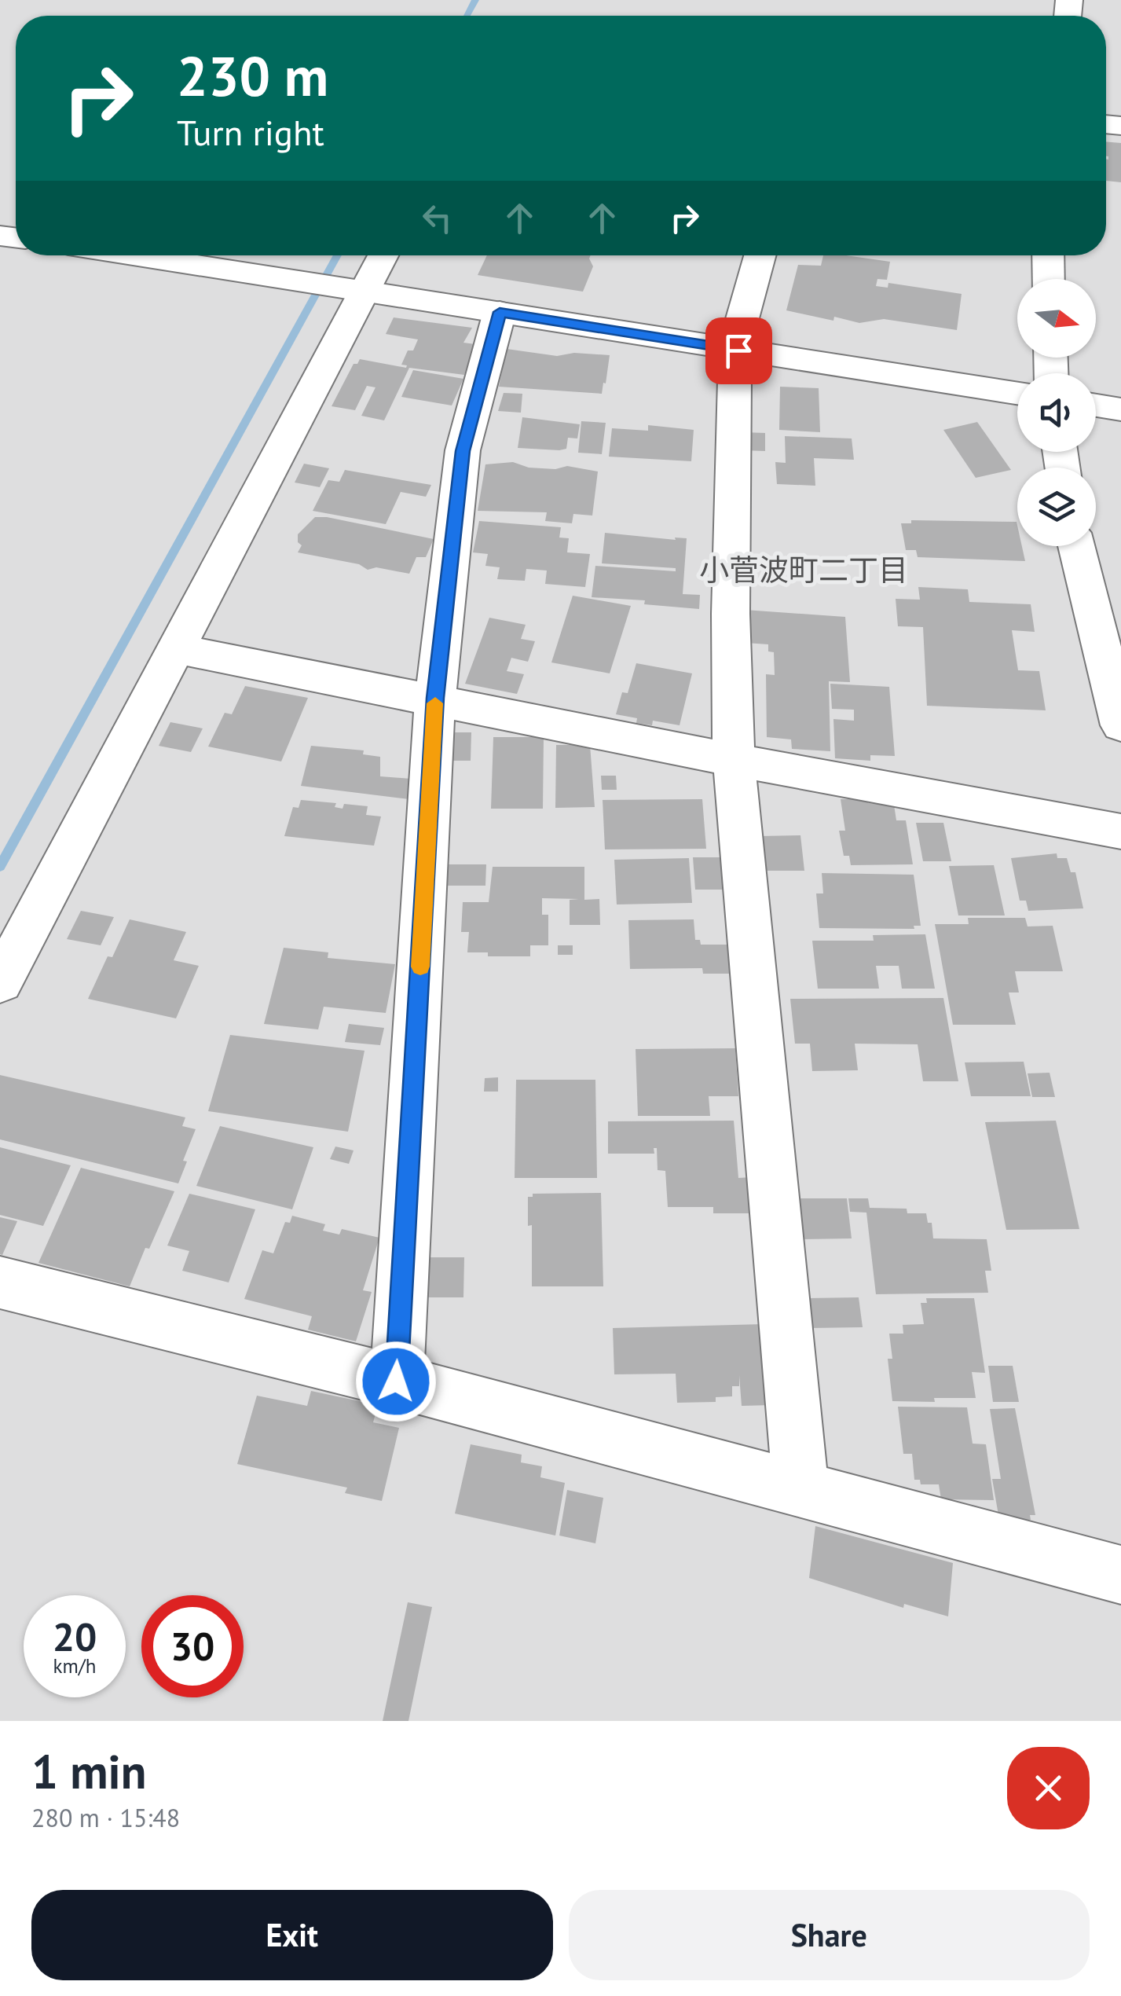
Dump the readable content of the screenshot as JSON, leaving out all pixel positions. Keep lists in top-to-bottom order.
{
  "districts": ["小菅波町二丁目"],
  "north": "right",
  "page": {
    "turn": ["230 m", "Turn right"],
    "speed": "20 km/h",
    "limit": "30",
    "heading": ["1 min", "280 m · 15:48"],
    "buttons": ["Exit", "Share"]
  }
}
